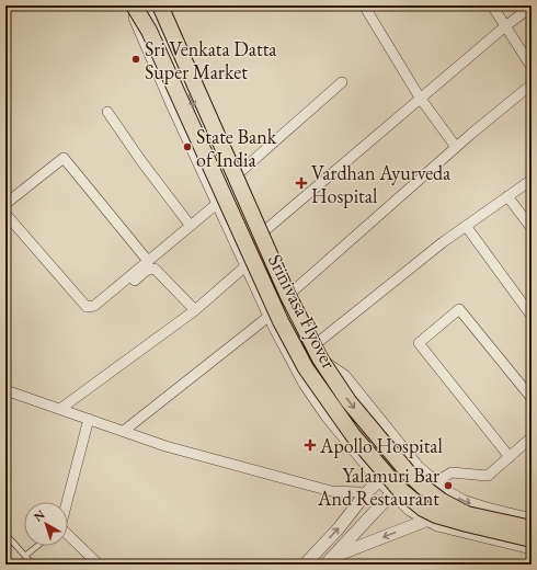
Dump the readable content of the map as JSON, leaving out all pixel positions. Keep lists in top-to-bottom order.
{
  "streets": {
    "main road": ["Srinivasa Flyover"]
  },
  "places": {
    "other": ["Sri Venkata Datta Super Market", "State Bank of India", "Yalamuri Bar And Restaurant"],
    "health": ["Vardhan Ayurveda Hospital", "Apollo Hospital"]
  },
  "north": "top left"
}
